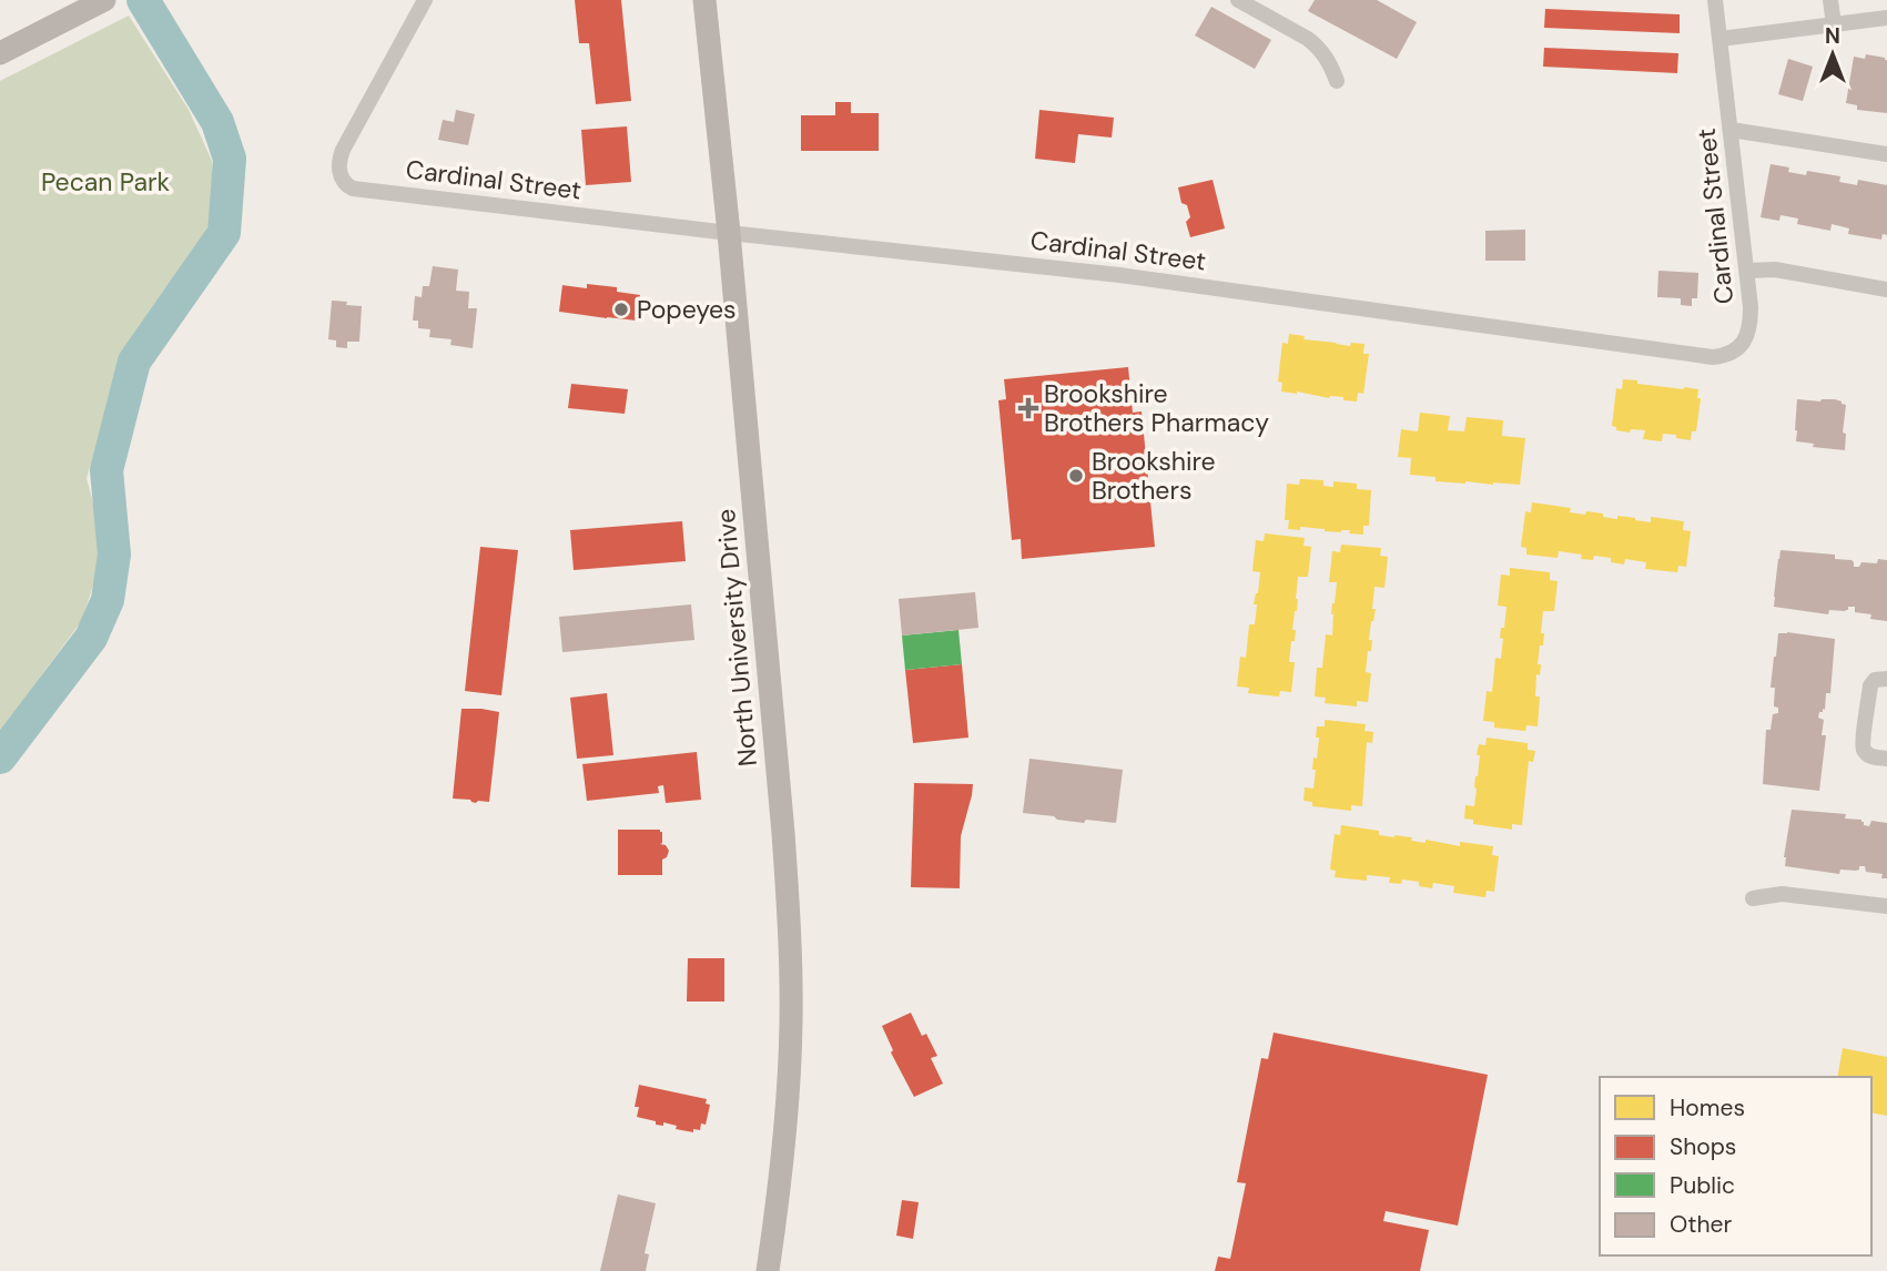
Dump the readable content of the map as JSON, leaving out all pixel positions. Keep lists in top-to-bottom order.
{
  "streets": {
    "main road": ["North University Drive"],
    "street": ["Cardinal Street"]
  },
  "crossings": [
    ["Cardinal Street", "North University Drive"]
  ],
  "parks": ["Pecan Park"],
  "places": {
    "other": ["Popeyes", "Brookshire Brothers"],
    "health": ["Brookshire Brothers Pharmacy"]
  },
  "legend": [
    "Homes",
    "Shops",
    "Public",
    "Other"
  ],
  "north": "top"
}
